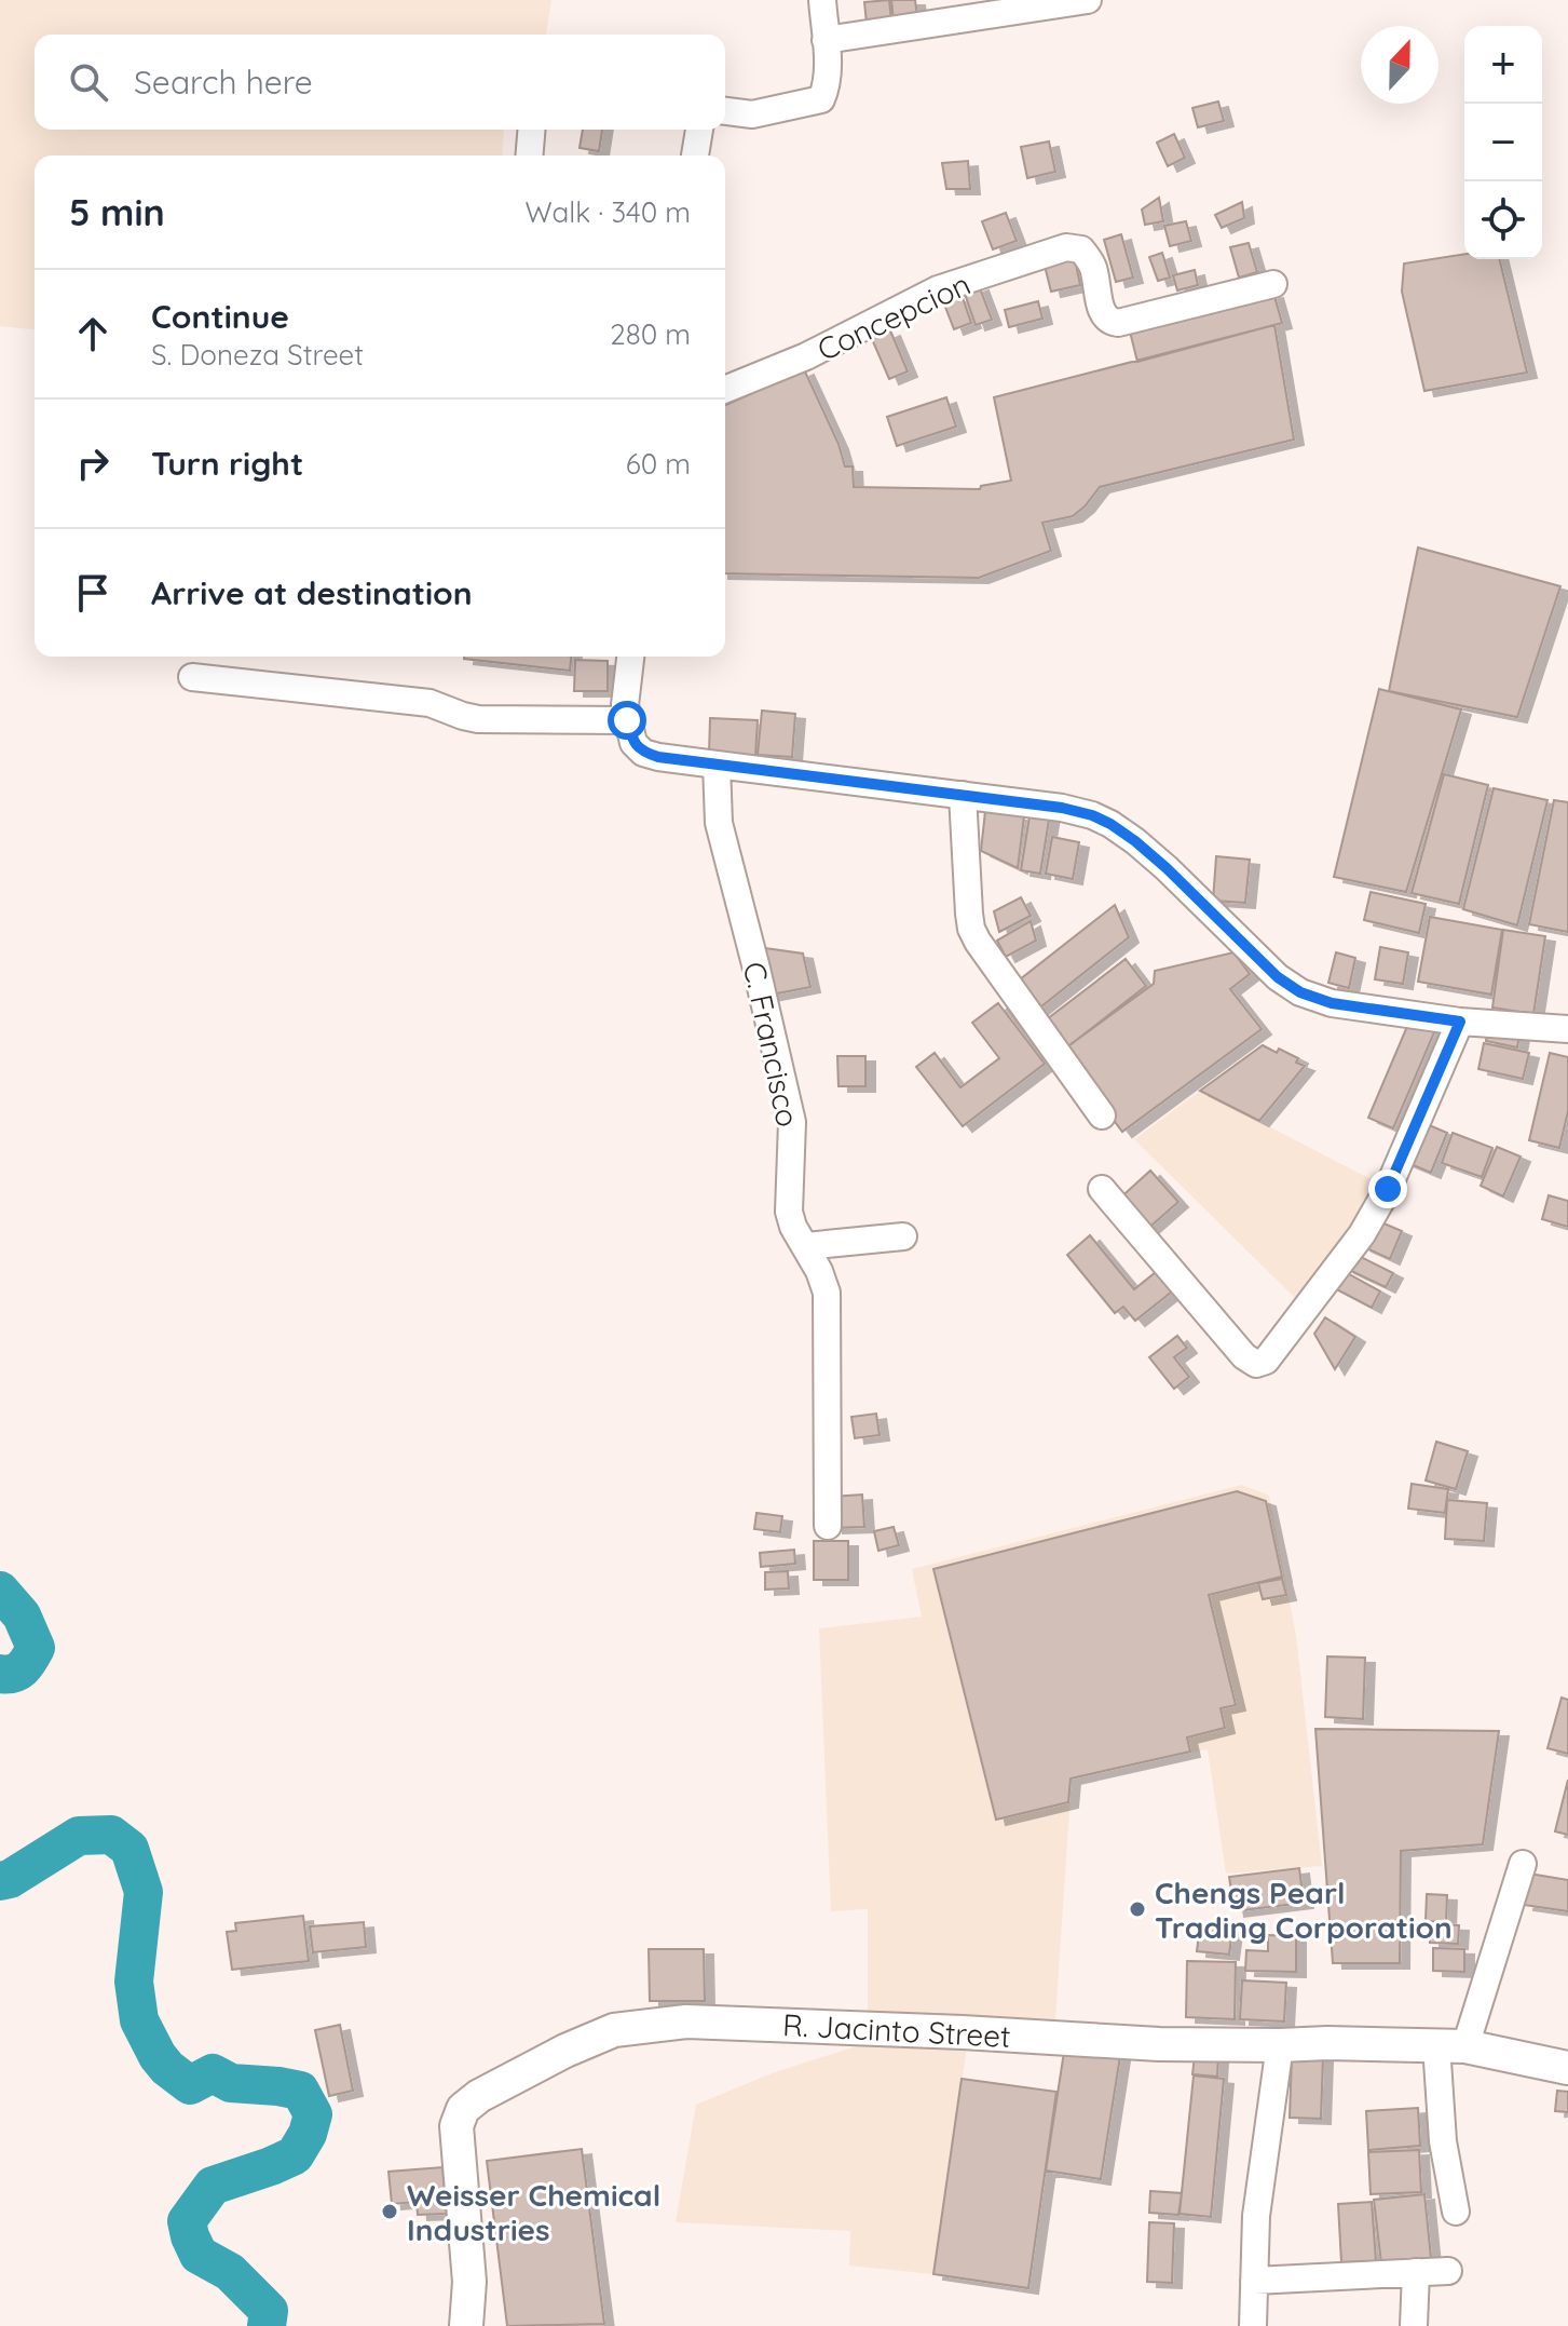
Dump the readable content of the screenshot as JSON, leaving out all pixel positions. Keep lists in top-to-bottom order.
{
  "streets": {
    "street": ["Concepcion", "C. Francisco", "R. Jacinto Street"]
  },
  "places": ["Chengs Pearl Trading Corporation", "Weisser Chemical Industries"],
  "north": "top",
  "page": {
    "map_buttons": ["+", "−"],
    "search": "Search here",
    "heading": ["5 min", "Walk · 340 m"],
    "list": [
      ["Continue", "S. Doneza Street", "280 m"],
      ["Turn right", "60 m"],
      "Arrive at destination"
    ]
  }
}
